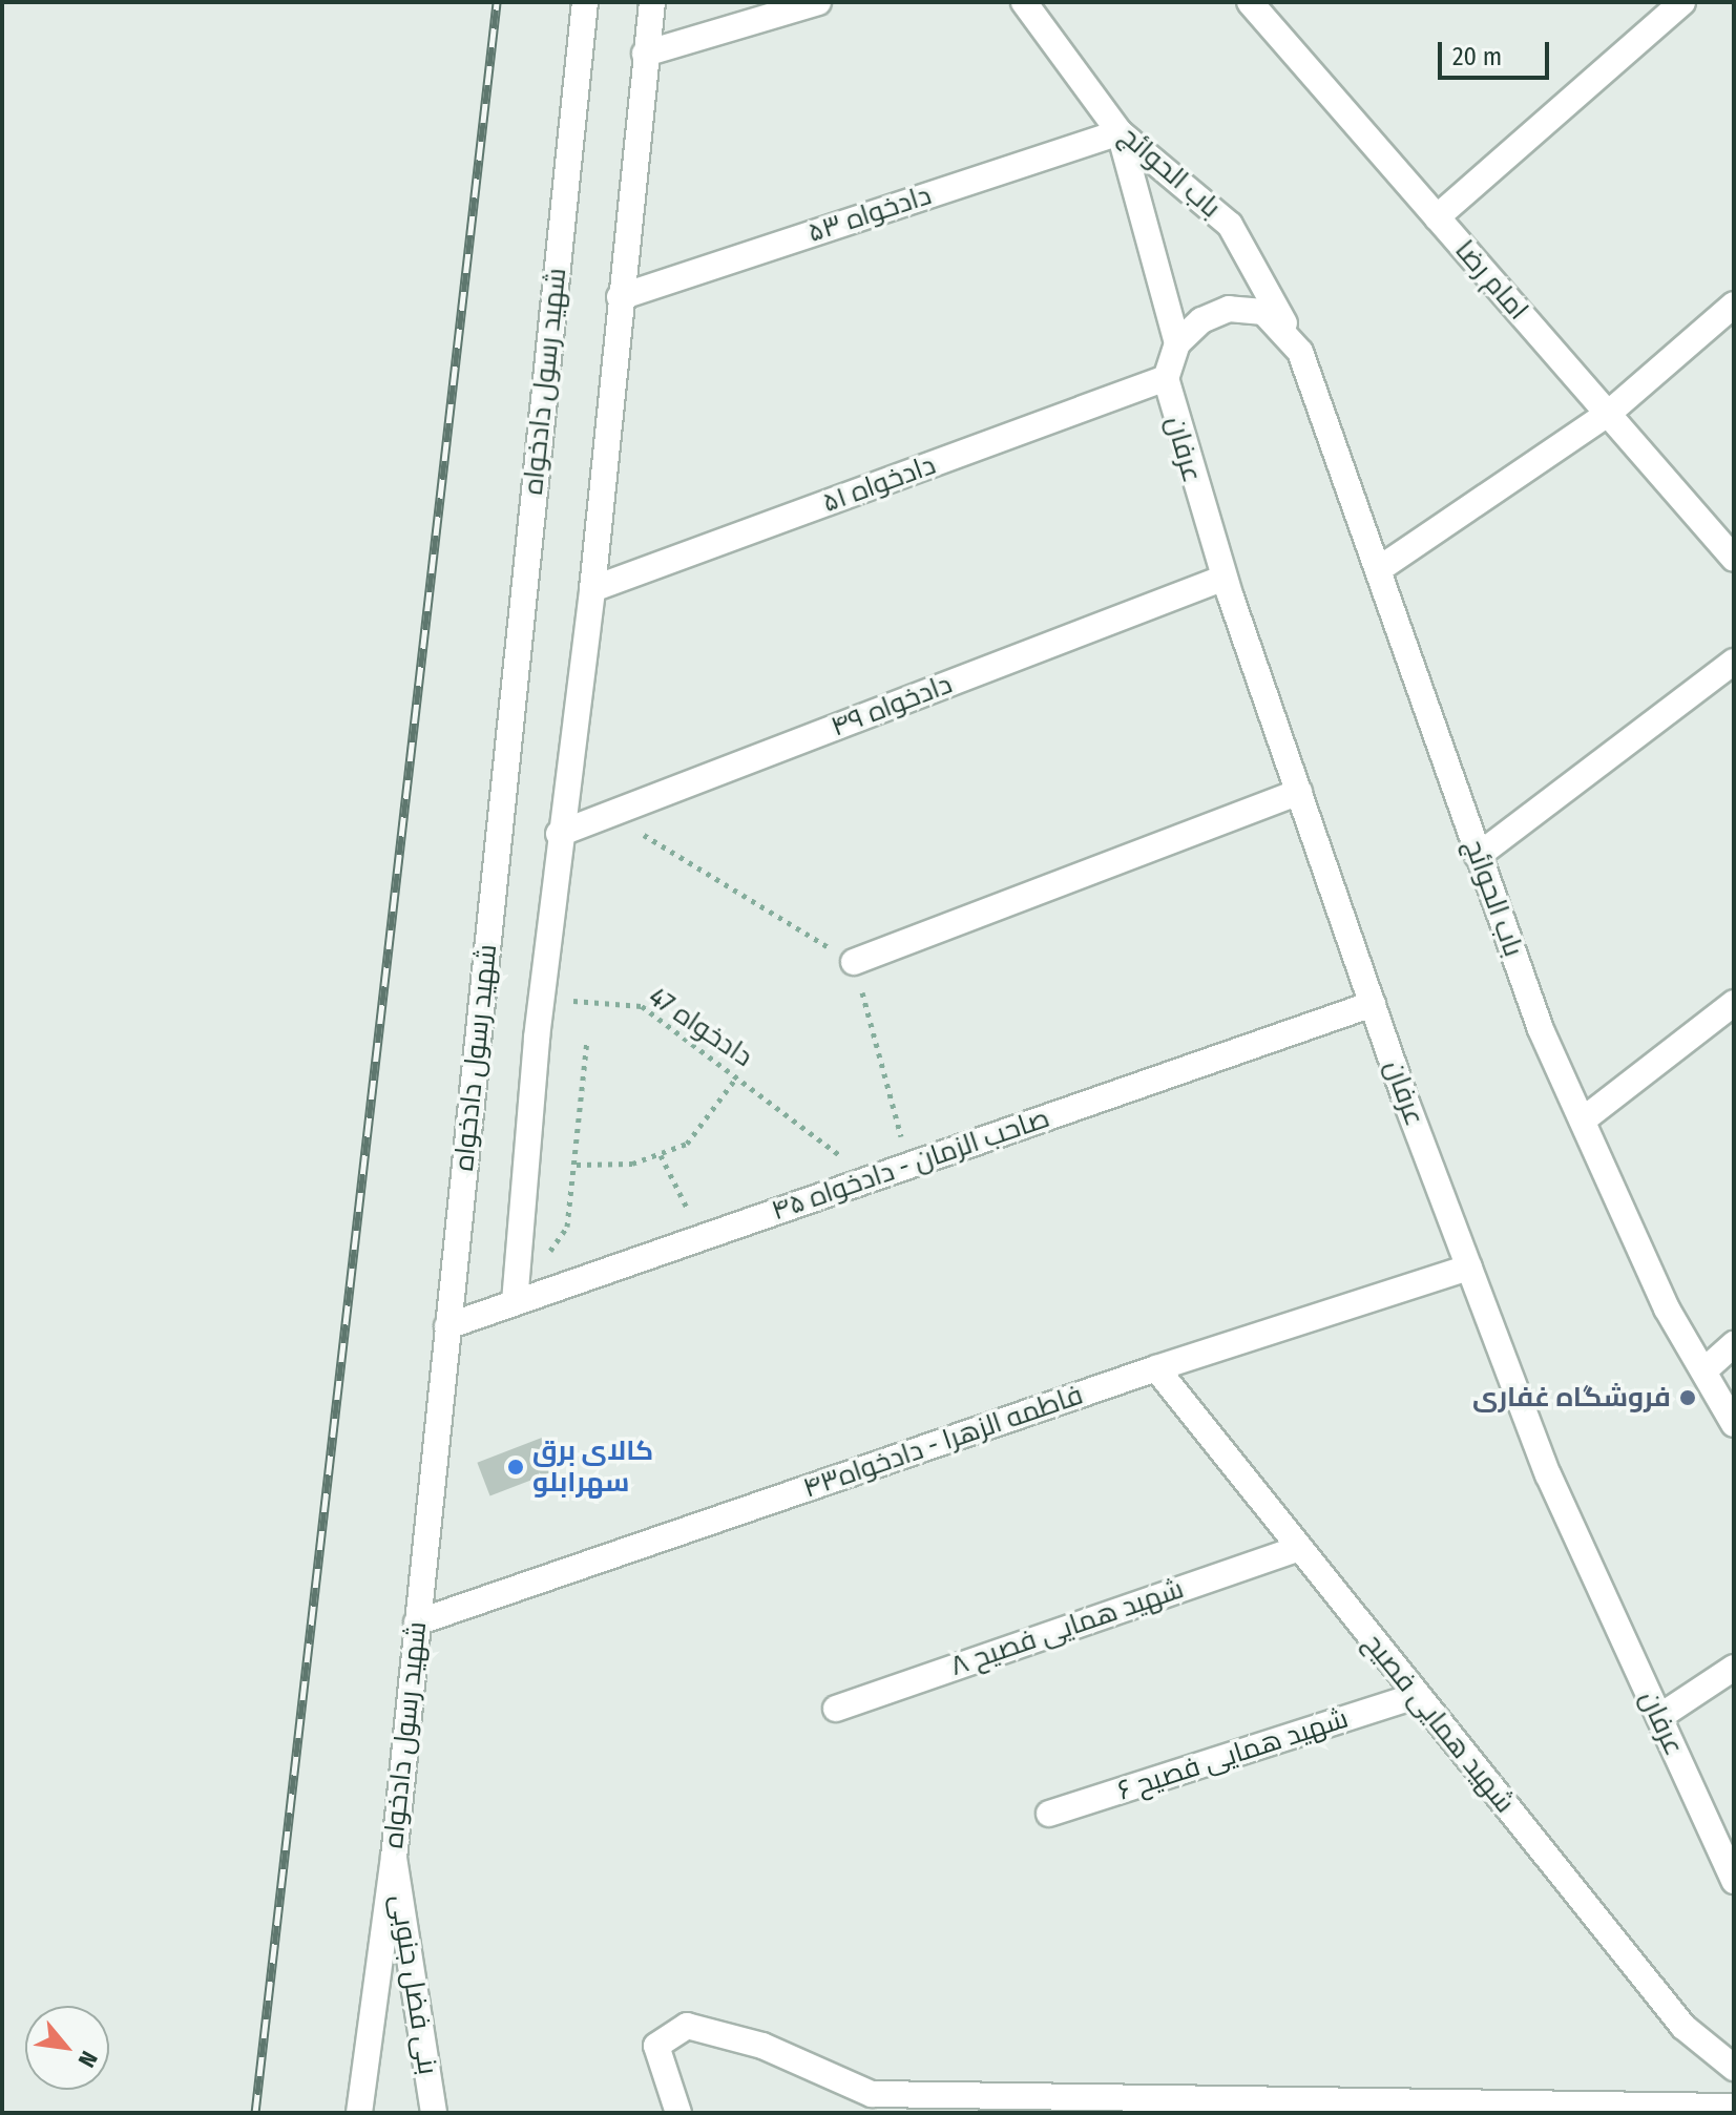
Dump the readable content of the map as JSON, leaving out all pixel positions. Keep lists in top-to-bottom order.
{
  "streets": {
    "street": [
      "باب الحوائج",
      "دادخواه ۵۳",
      "امام رضا",
      "شهید رسول دادخواه",
      "عرفان",
      "دادخواه ۵۱",
      "دادخواه ۴۹",
      "صاحب الزمان - دادخواه ۴۵",
      "فاطمه الزهرا - دادخواه۴۳",
      "شهید همایی فصیح ۸",
      "شهید همایی فصیح",
      "شهید همایی فصیح ۶",
      "بنی فضل جنوبی"
    ],
    "path": ["دادخواه 47"]
  },
  "crossings": [
    ["باب الحوائج", "دادخواه ۵۳"],
    ["باب الحوائج", "عرفان"],
    ["شهید رسول دادخواه", "صاحب الزمان - دادخواه ۴۵"],
    ["شهید رسول دادخواه", "فاطمه الزهرا - دادخواه۴۳"],
    ["شهید رسول دادخواه", "بنی فضل جنوبی"],
    ["عرفان", "دادخواه ۵۱"],
    ["عرفان", "دادخواه ۴۹"],
    ["عرفان", "صاحب الزمان - دادخواه ۴۵"],
    ["عرفان", "فاطمه الزهرا - دادخواه۴۳"],
    ["دادخواه 47", "صاحب الزمان - دادخواه ۴۵"],
    ["فاطمه الزهرا - دادخواه۴۳", "شهید همایی فصیح"],
    ["شهید همایی فصیح ۸", "شهید همایی فصیح"],
    ["شهید همایی فصیح", "شهید همایی فصیح ۶"]
  ],
  "places": ["فروشگاه غفاری", "کالای برق سهرابلو"],
  "scale_bar": "20 m",
  "north": "bottom right"
}
